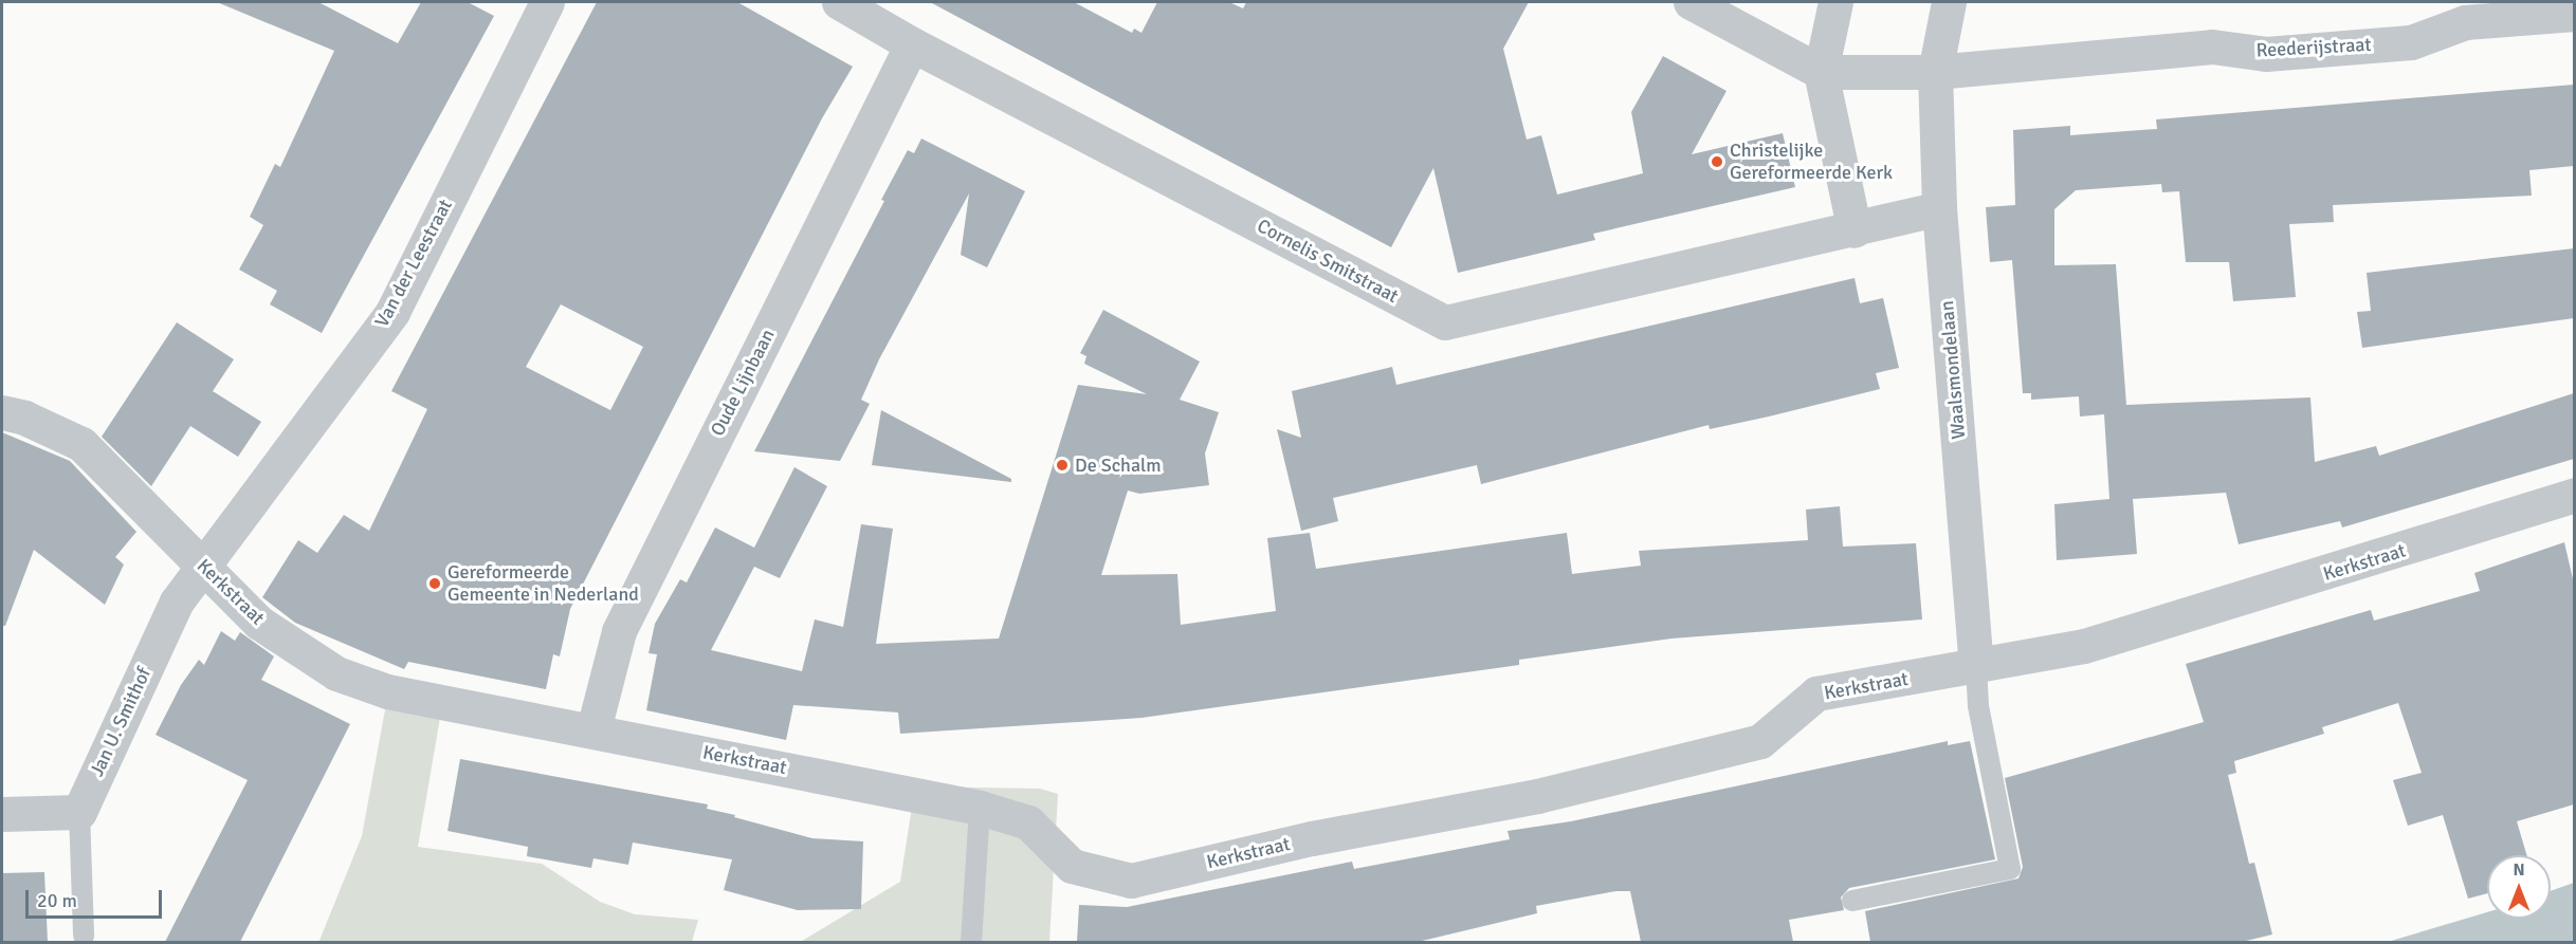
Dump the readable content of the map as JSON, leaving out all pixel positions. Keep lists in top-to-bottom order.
{
  "streets": {
    "street": [
      "Reederijstraat",
      "Cornelis Smitstraat",
      "Van der Leestraat",
      "Waalsmondelaan",
      "Oude Lijnbaan",
      "Kerkstraat",
      "Jan U. Smithof"
    ]
  },
  "crossings": [
    ["Reederijstraat", "Waalsmondelaan"],
    ["Cornelis Smitstraat", "Waalsmondelaan"],
    ["Cornelis Smitstraat", "Oude Lijnbaan"],
    ["Van der Leestraat", "Kerkstraat"],
    ["Van der Leestraat", "Jan U. Smithof"],
    ["Waalsmondelaan", "Kerkstraat"],
    ["Oude Lijnbaan", "Kerkstraat"],
    ["Kerkstraat", "Jan U. Smithof"]
  ],
  "places": ["Christelijke Gereformeerde Kerk", "De Schalm", "Gereformeerde Gemeente in Nederland"],
  "scale_bar": "20 m",
  "north": "top"
}
